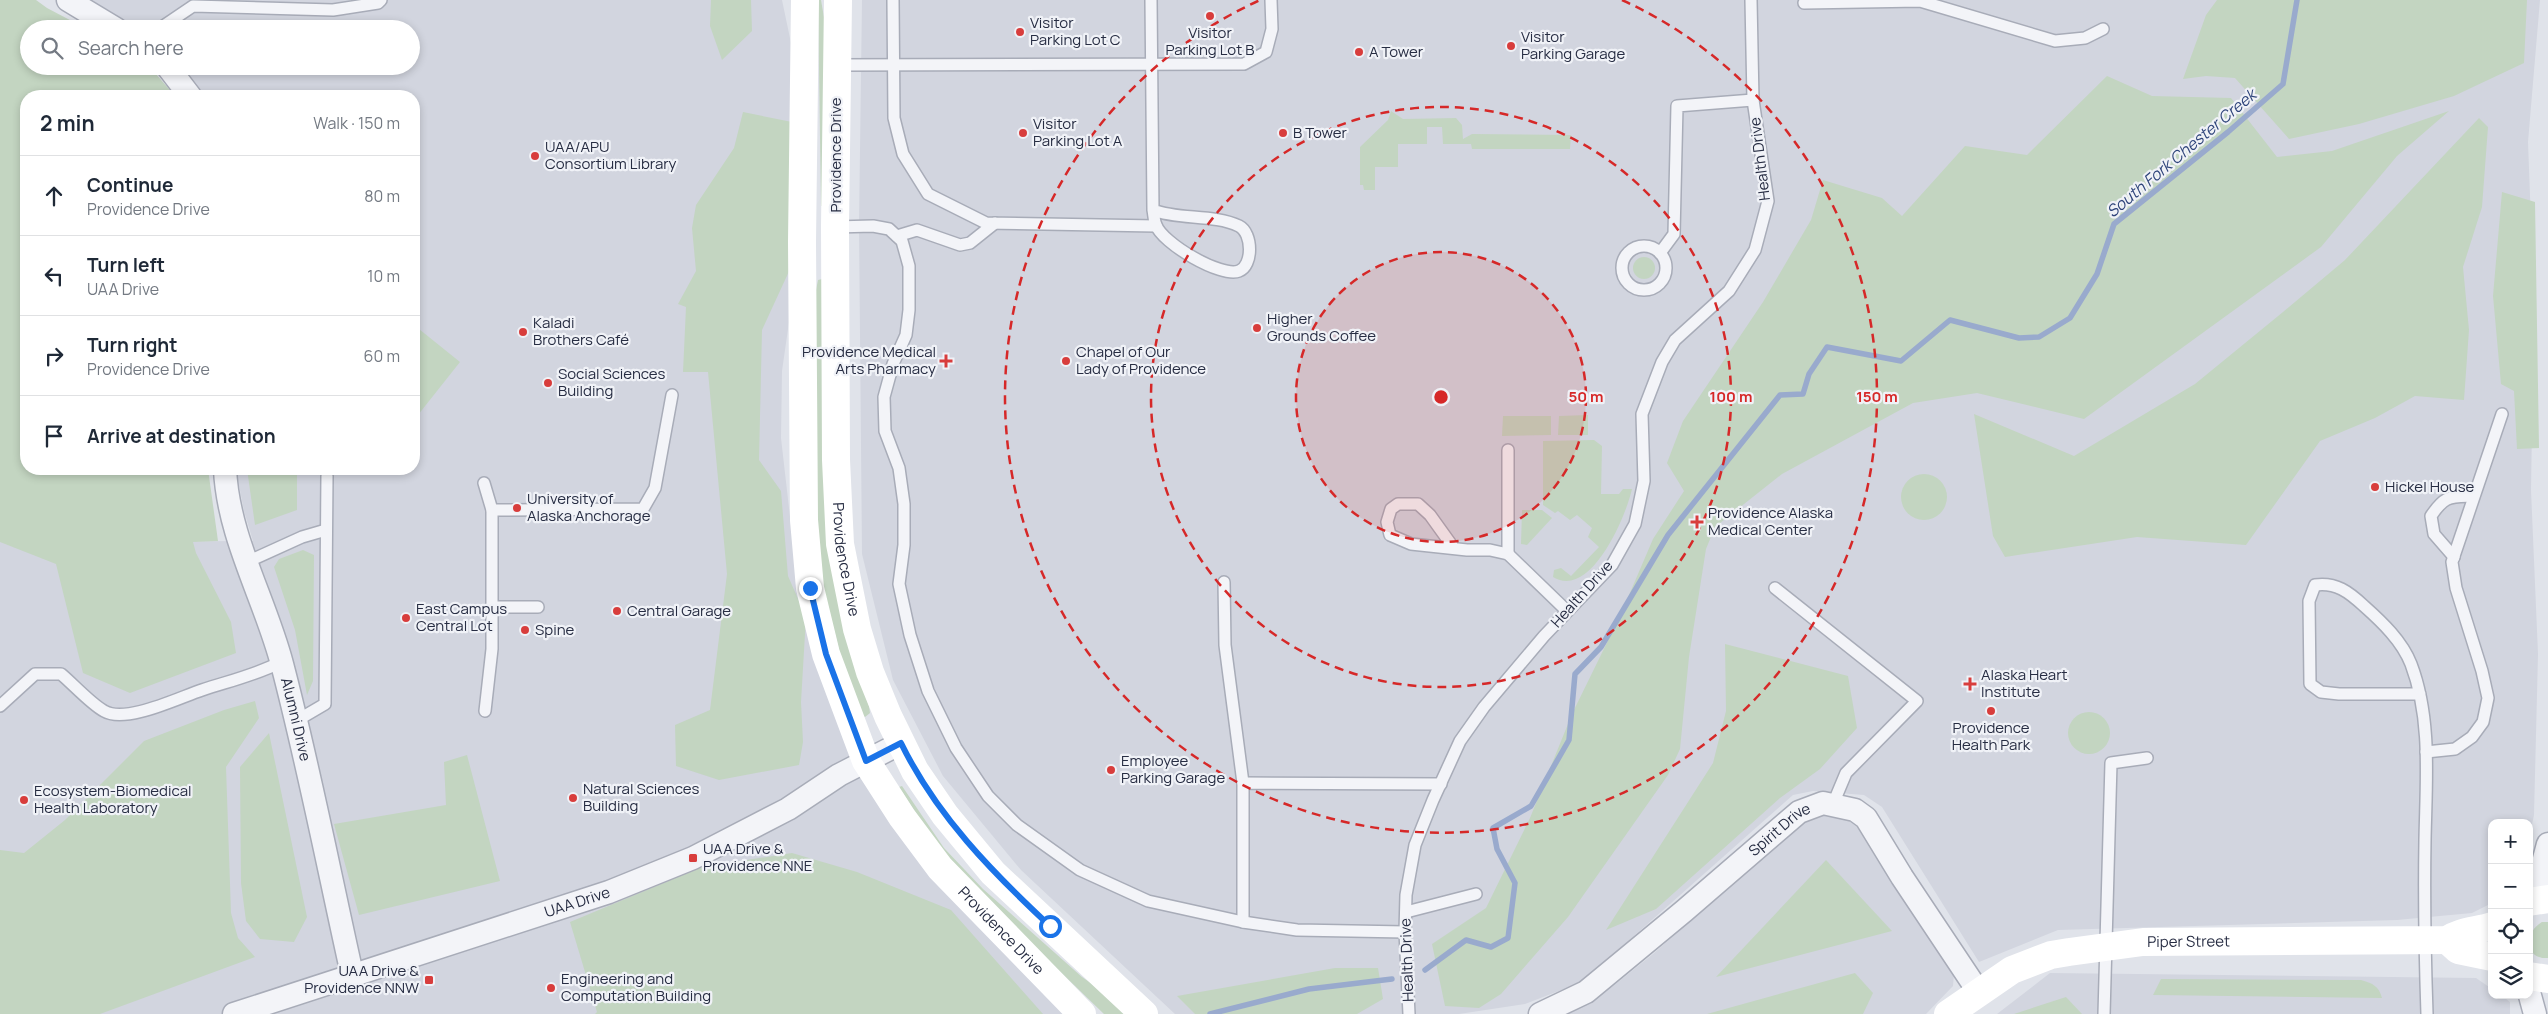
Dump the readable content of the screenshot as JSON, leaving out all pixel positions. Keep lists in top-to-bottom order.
{
  "streets": {
    "main road": ["Providence Drive", "Piper Street"],
    "street": ["Alumni Drive", "Spirit Drive", "UAA Drive"],
    "lane": ["Health Drive"]
  },
  "crossings": [
    ["Providence Drive", "UAA Drive"],
    ["Alumni Drive", "UAA Drive"],
    ["Spirit Drive", "Piper Street"]
  ],
  "water": ["South Fork Chester Creek"],
  "places": {
    "other": [
      "Visitor Parking Lot B",
      "Visitor Parking Lot C",
      "Visitor Parking Garage",
      "A Tower",
      "Visitor Parking Lot A",
      "B Tower",
      "UAA/APU Consortium Library",
      "Higher Grounds Coffee",
      "Kaladi Brothers Café",
      "Chapel of Our Lady of Providence",
      "Social Sciences Building",
      "Hickel House",
      "University of Alaska Anchorage",
      "Central Garage",
      "East Campus Central Lot",
      "Spine",
      "Providence Health Park",
      "Employee Parking Garage",
      "Natural Sciences Building",
      "Ecosystem-Biomedical Health Laboratory",
      "Engineering and Computation Building"
    ],
    "health": ["Providence Medical Arts Pharmacy", "Providence Alaska Medical Center", "Alaska Heart Institute"],
    "transit": ["UAA Drive & Providence NNE", "UAA Drive & Providence NNW"]
  },
  "page": {
    "search": "Search here",
    "heading": ["2 min", "Walk · 150 m"],
    "list": [
      ["Continue", "Providence Drive", "80 m"],
      ["Turn left", "UAA Drive", "10 m"],
      ["Turn right", "Providence Drive", "60 m"],
      "Arrive at destination"
    ],
    "map_buttons": ["+", "−"]
  },
  "rings": ["50 m", "100 m", "150 m"]
}
